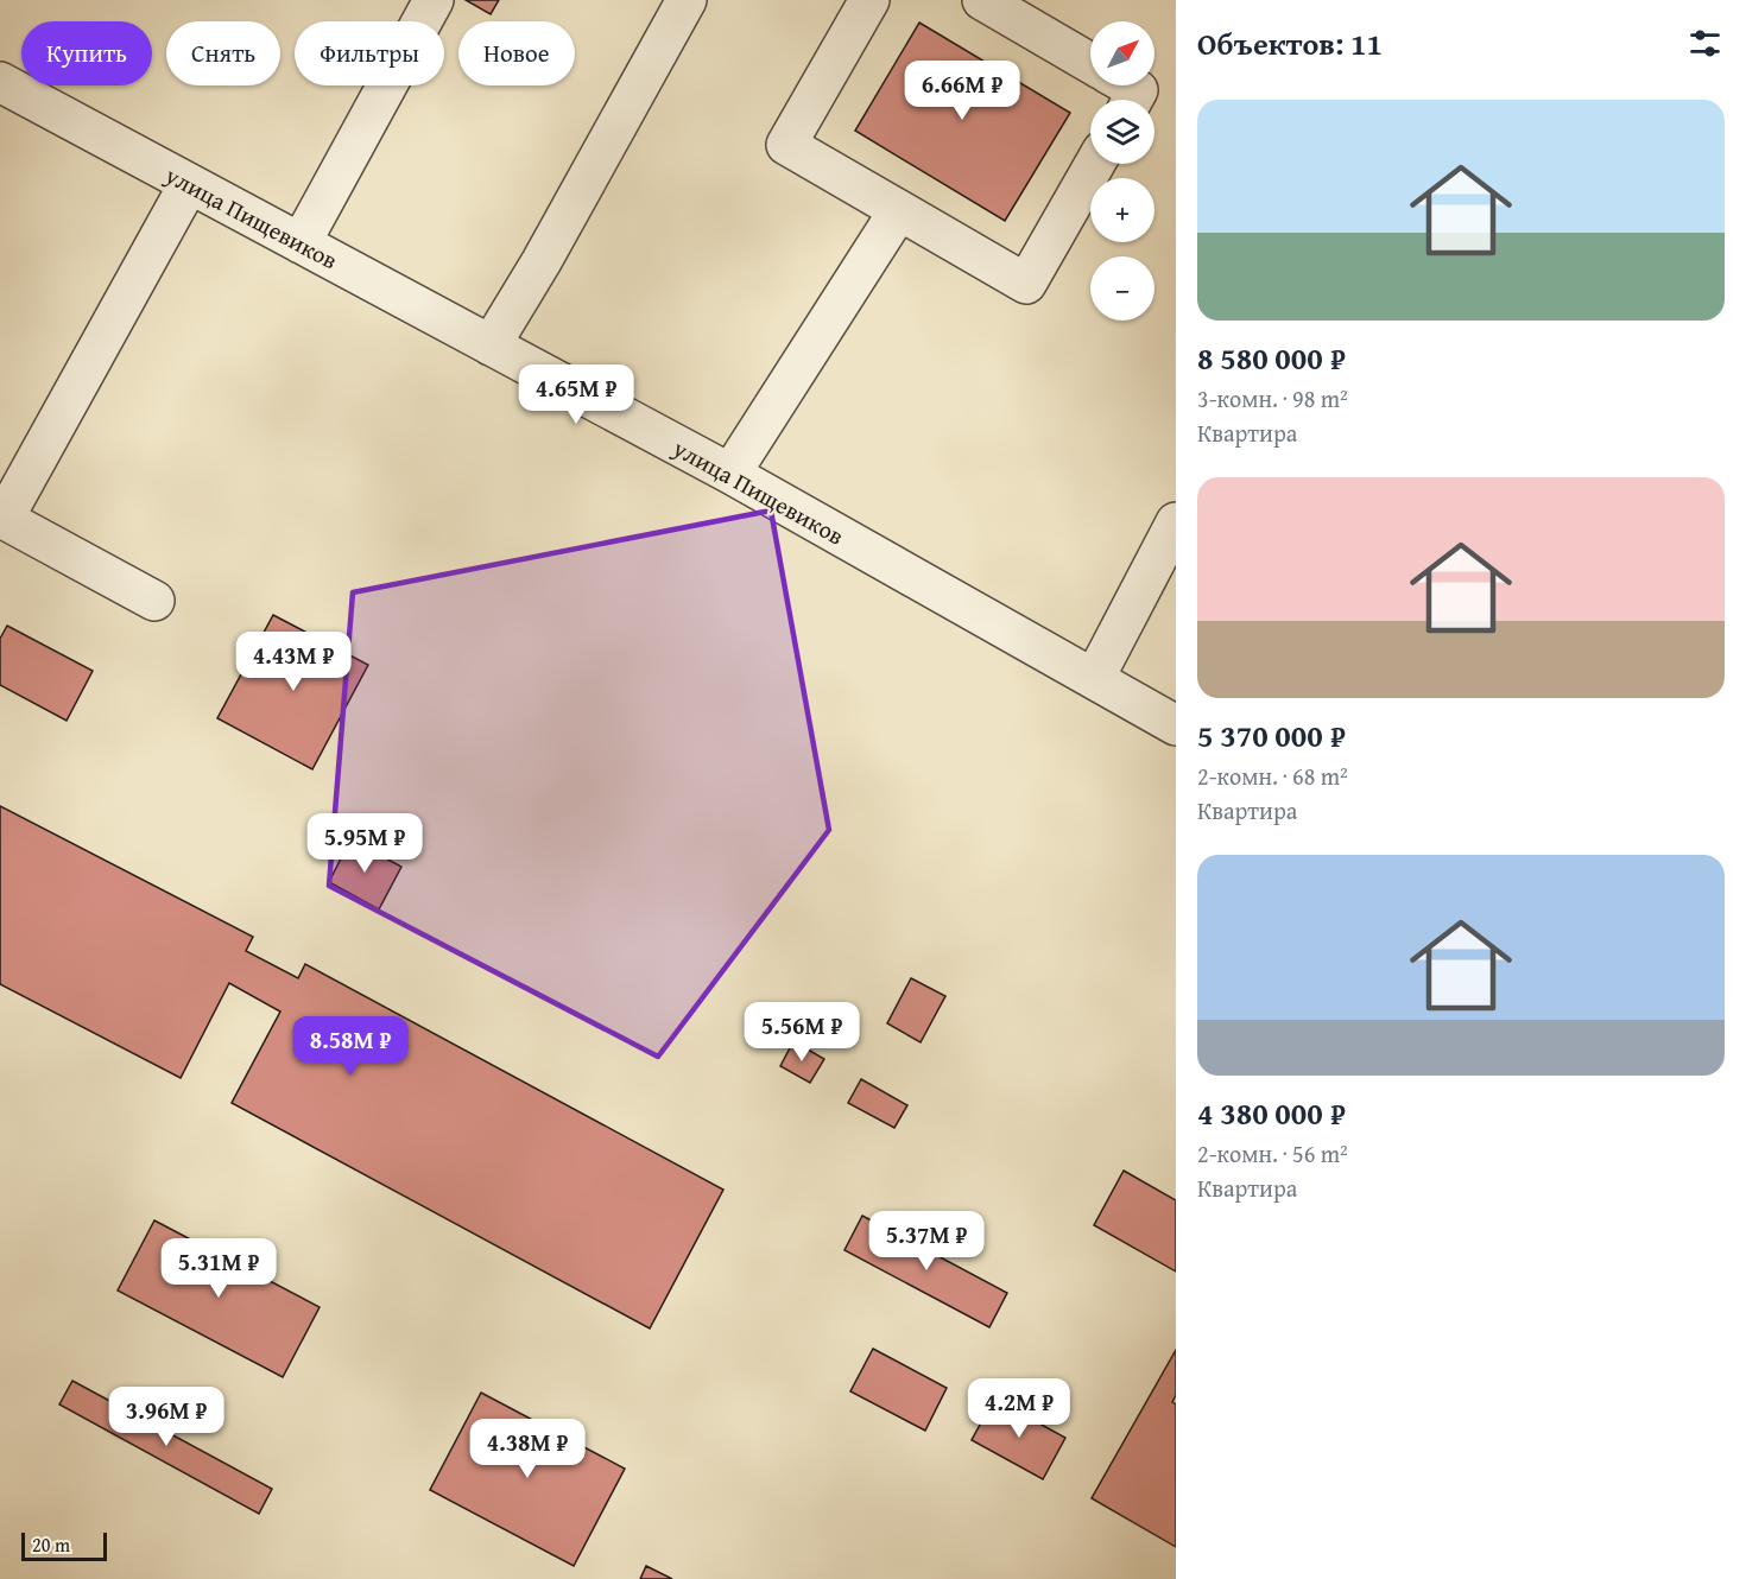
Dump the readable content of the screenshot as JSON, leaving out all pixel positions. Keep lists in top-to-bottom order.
{
  "streets": {
    "street": ["улица Пищевиков"]
  },
  "scale_bar": "20 m",
  "north": "top right",
  "page": {
    "heading": "Объектов: 11",
    "map_buttons": ["+", "−"],
    "chip": [
      "Купить",
      "Снять",
      "Фильтры",
      "Новое"
    ],
    "price": [
      "6.66M ₽",
      "4.65M ₽",
      "4.43M ₽",
      "5.95M ₽",
      "5.56M ₽",
      "8.58M ₽",
      "5.37M ₽",
      "5.31M ₽",
      "4.2M ₽",
      "3.96M ₽",
      "4.38M ₽"
    ],
    "list": [
      {
        "name": "8 580 000 ₽",
        "note": "3-комн. · 98 m² · Квартира"
      },
      {
        "name": "5 370 000 ₽",
        "note": "2-комн. · 68 m² · Квартира"
      },
      {
        "name": "4 380 000 ₽",
        "note": "2-комн. · 56 m² · Квартира"
      }
    ],
    "scale": "20 m"
  }
}
